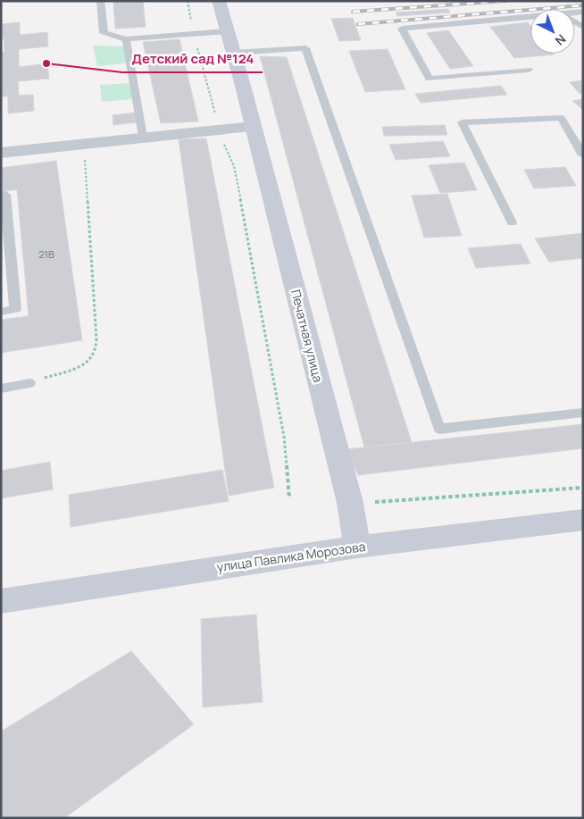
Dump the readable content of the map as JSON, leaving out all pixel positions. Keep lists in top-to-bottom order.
{
  "streets": {
    "street": ["Печатная улица", "улица Павлика Морозова"]
  },
  "crossings": [
    ["Печатная улица", "улица Павлика Морозова"]
  ],
  "places": ["Детский сад №124"],
  "house_numbers": ["21В"],
  "north": "bottom right"
}
